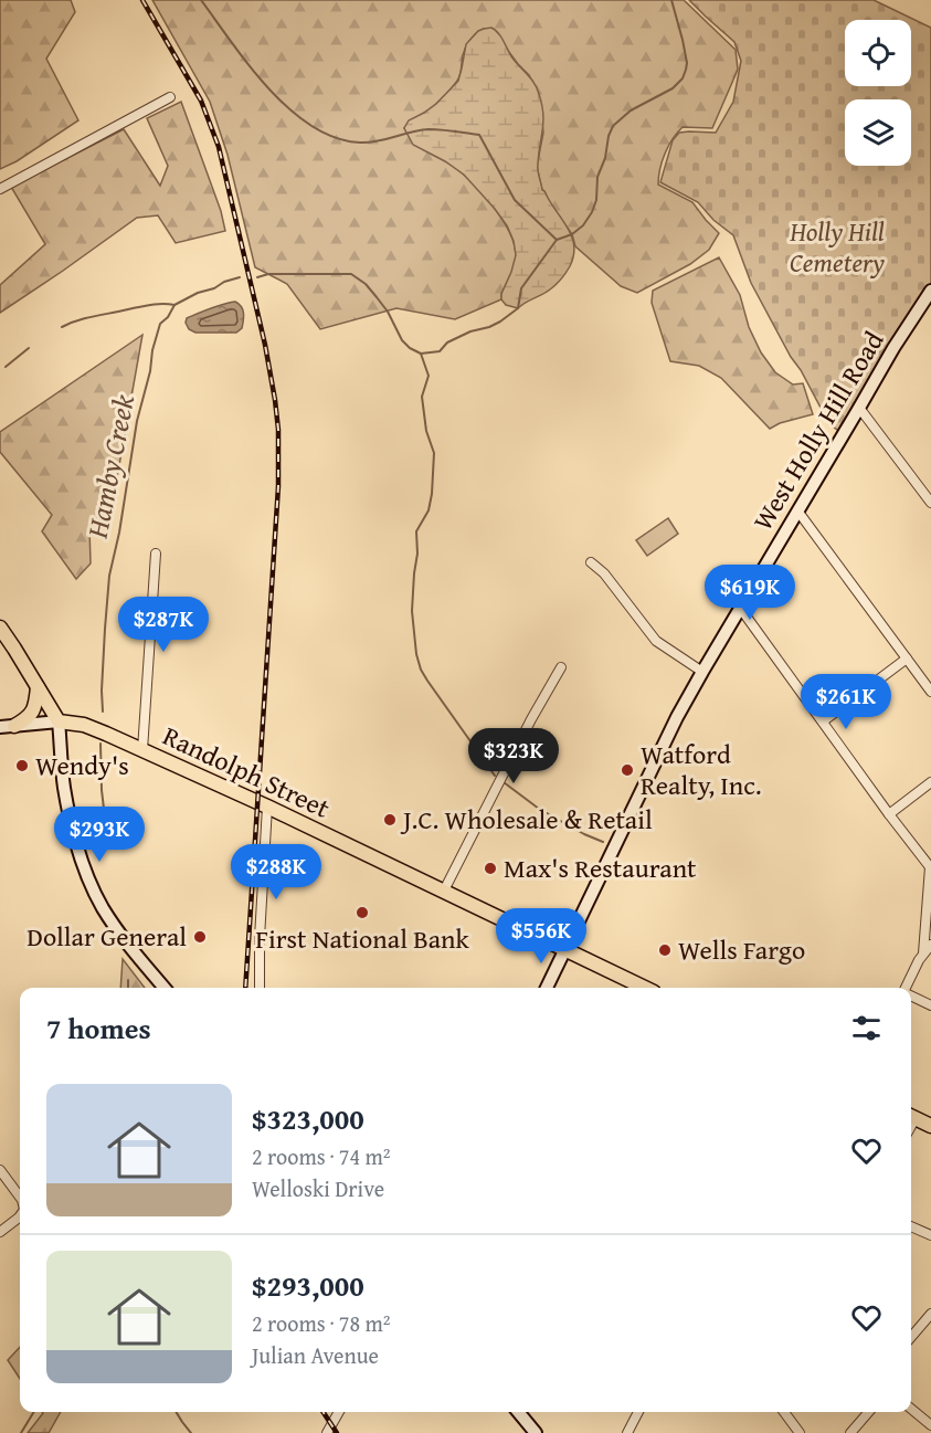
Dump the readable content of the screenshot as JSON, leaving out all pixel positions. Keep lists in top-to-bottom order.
{
  "streets": {
    "main road": ["Randolph Street"],
    "street": ["West Holly Hill Road"]
  },
  "crossings": [
    ["West Holly Hill Road", "Randolph Street"]
  ],
  "water": ["Hamby Creek"],
  "parks": ["Holly Hill Cemetery"],
  "places": [
    "Wendy's",
    "Watford Realty, Inc.",
    "J.C. Wholesale & Retail",
    "Max's Restaurant",
    "First National Bank",
    "Dollar General",
    "Wells Fargo"
  ],
  "page": {
    "price": [
      "$619K",
      "$287K",
      "$261K",
      "$323K",
      "$293K",
      "$288K",
      "$556K"
    ],
    "heading": "7 homes",
    "list": [
      {
        "name": "$323,000",
        "note": "2 rooms · 74 m² · Welloski Drive"
      },
      {
        "name": "$293,000",
        "note": "2 rooms · 78 m² · Julian Avenue"
      }
    ]
  }
}
